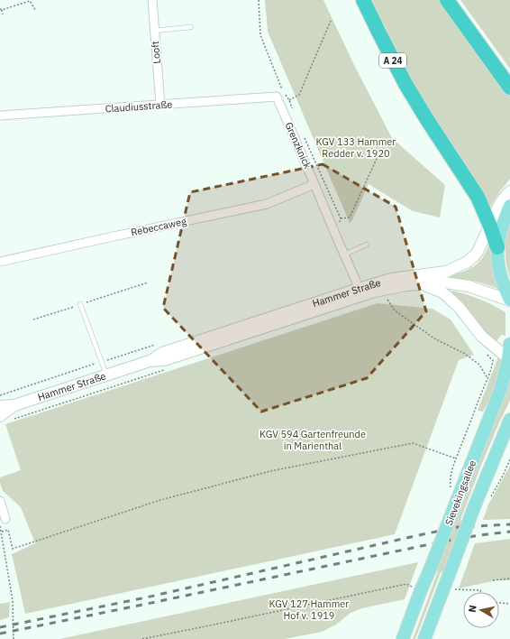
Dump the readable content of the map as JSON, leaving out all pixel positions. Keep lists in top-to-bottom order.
{
  "streets": {
    "highway": ["A 24"],
    "main road": ["Hammer Straße", "Sievekingsallee"],
    "street": [
      "Looft",
      "Claudiusstraße",
      "Grenzknick",
      "Rebeccaweg"
    ]
  },
  "crossings": [
    ["Looft", "Claudiusstraße"],
    ["A 24", "Hammer Straße"],
    ["Claudiusstraße", "Grenzknick"],
    ["Grenzknick", "Rebeccaweg"],
    ["Grenzknick", "Hammer Straße"]
  ],
  "parks": ["KGV 133 Hammer Redder v. 1920", "KGV 594 Gartenfreunde in Marienthal", "KGV 127 Hammer Hof v. 1919"],
  "north": "left"
}
